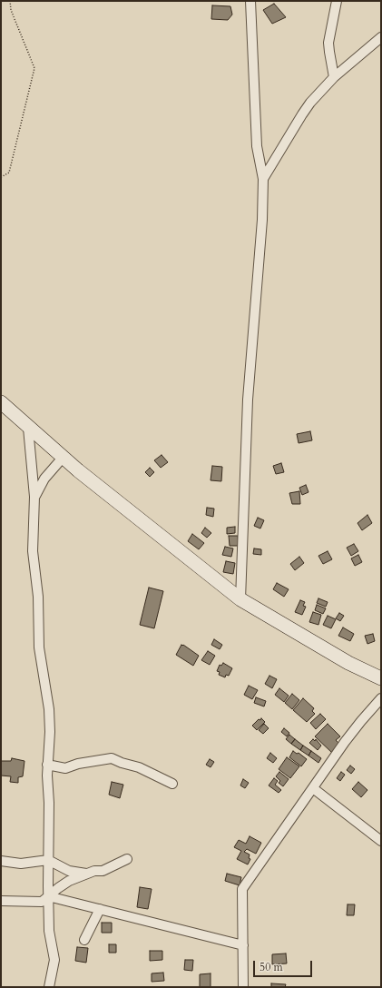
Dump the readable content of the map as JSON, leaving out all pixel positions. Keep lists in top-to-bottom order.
{
  "scale_bar": "50 m"
}
